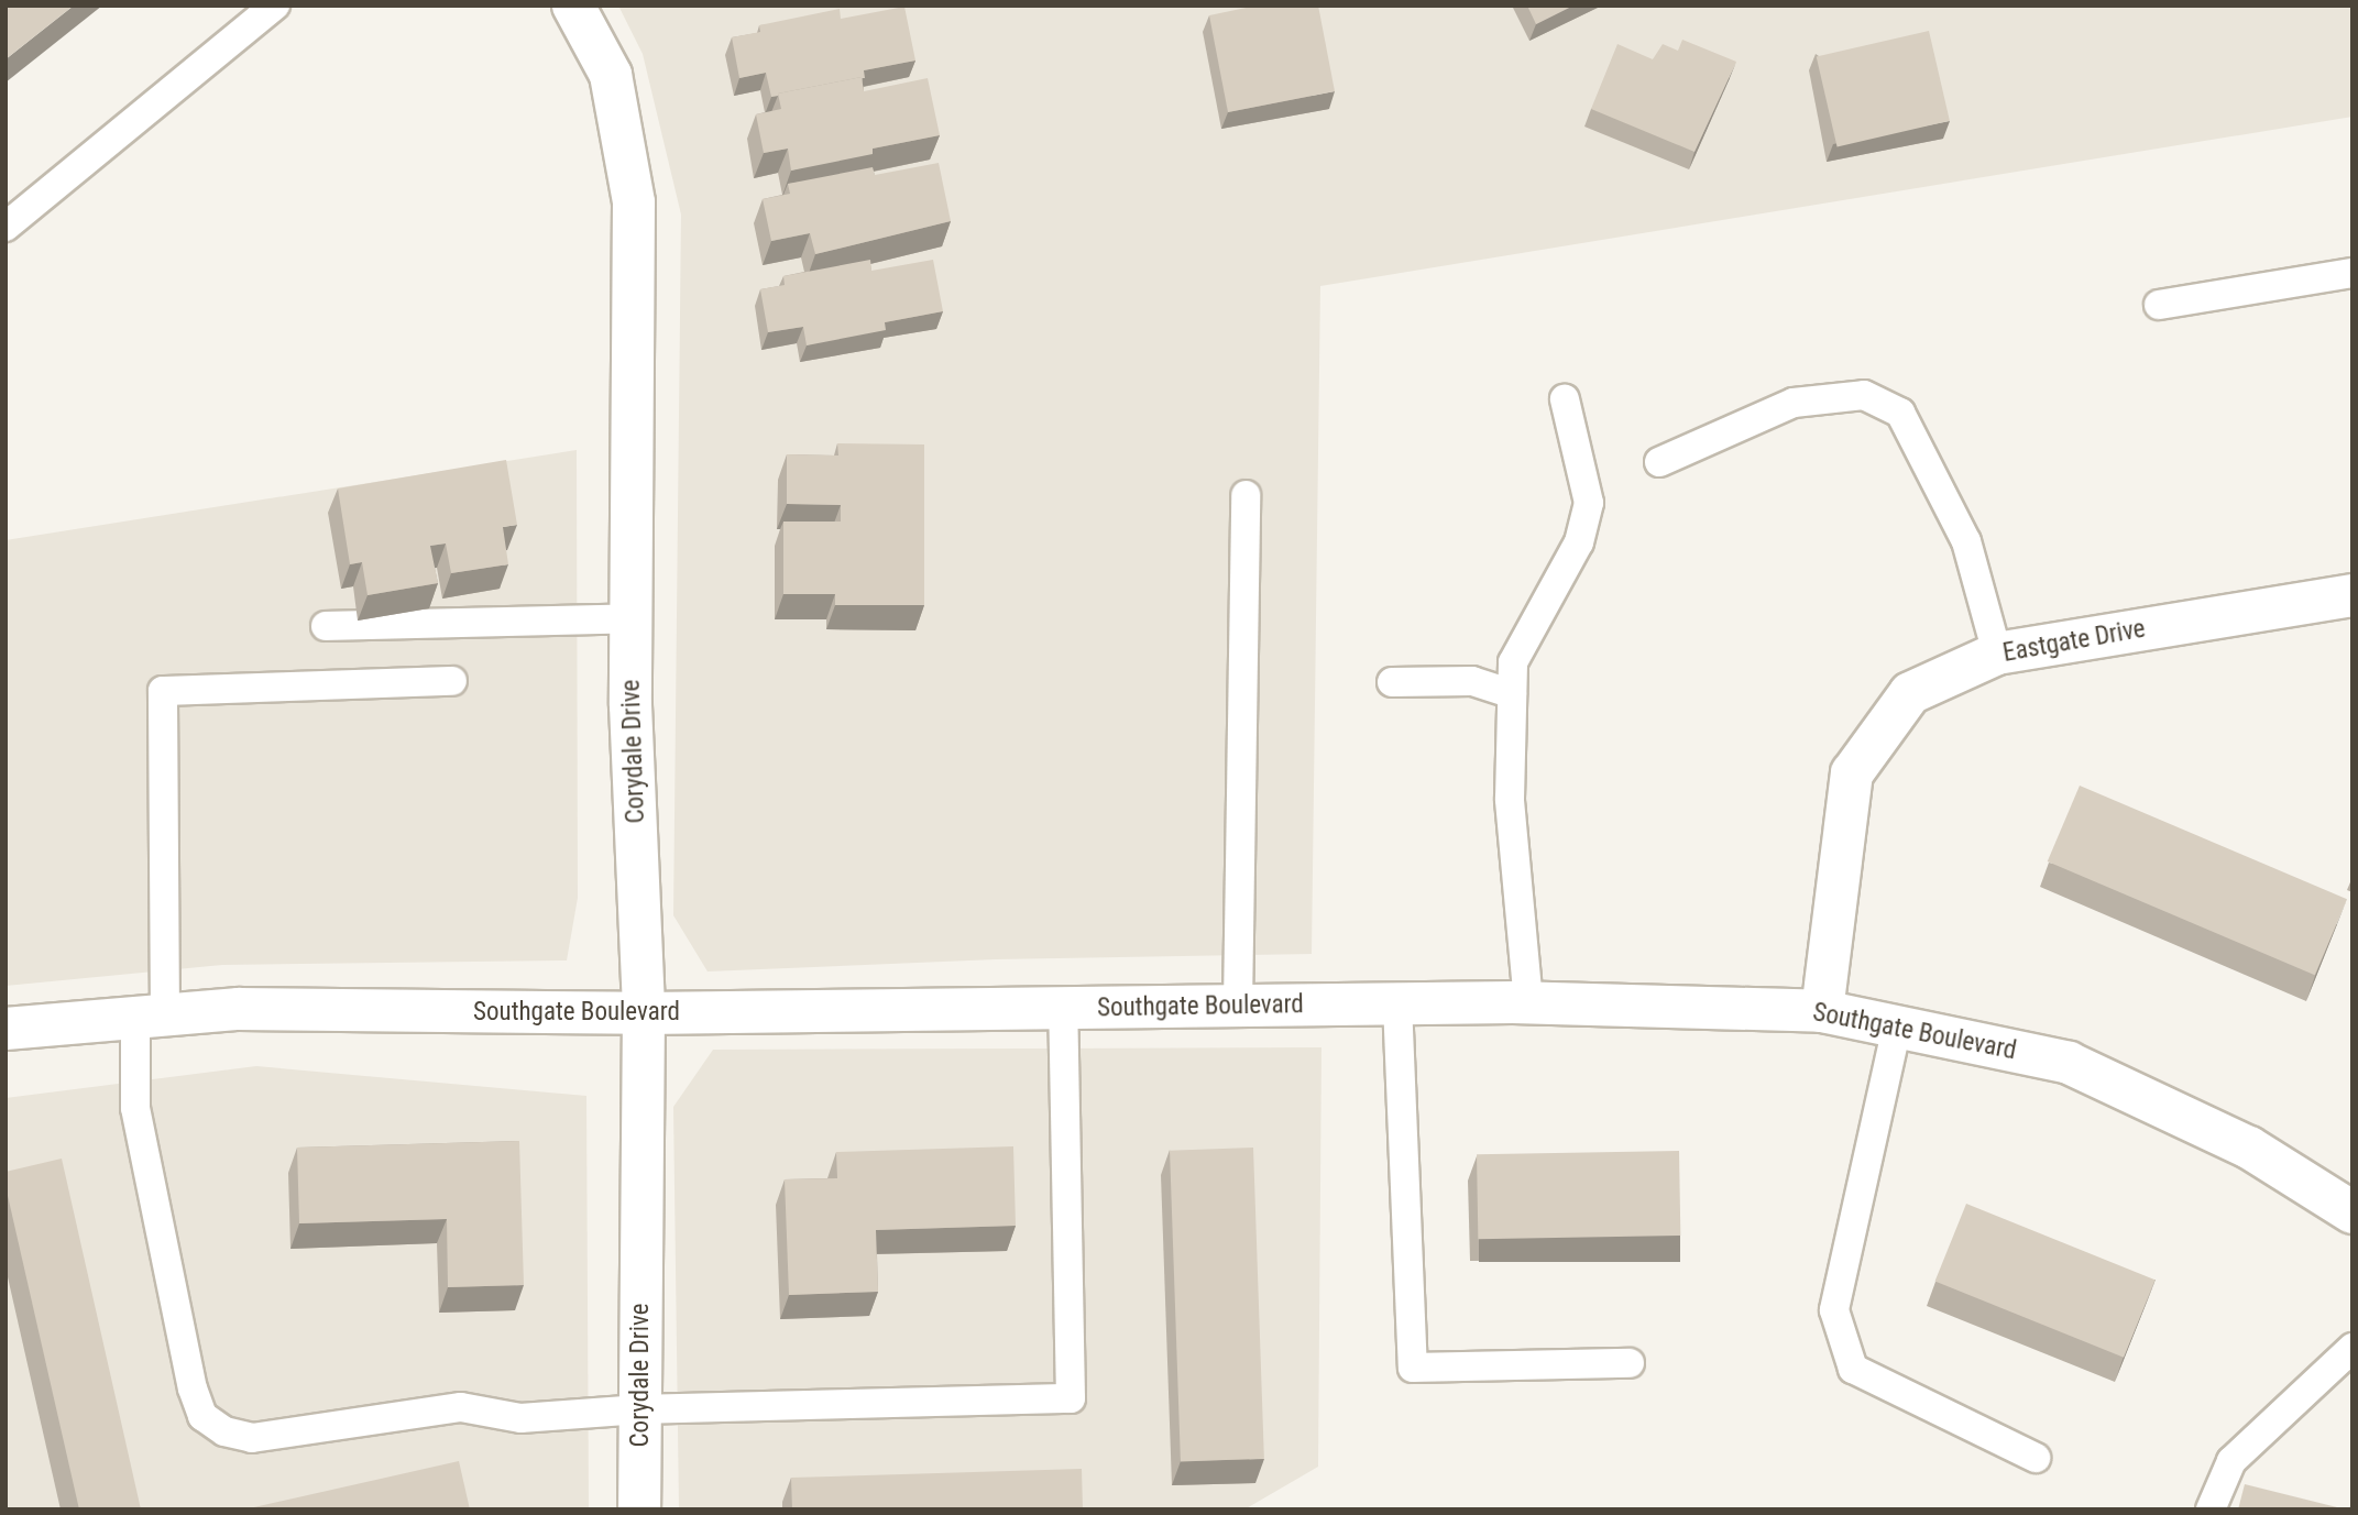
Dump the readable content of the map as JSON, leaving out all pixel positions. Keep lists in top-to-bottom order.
{
  "streets": {
    "street": ["Eastgate Drive", "Corydale Drive", "Southgate Boulevard"]
  },
  "crossings": [
    ["Eastgate Drive", "Southgate Boulevard"],
    ["Corydale Drive", "Southgate Boulevard"]
  ]
}
